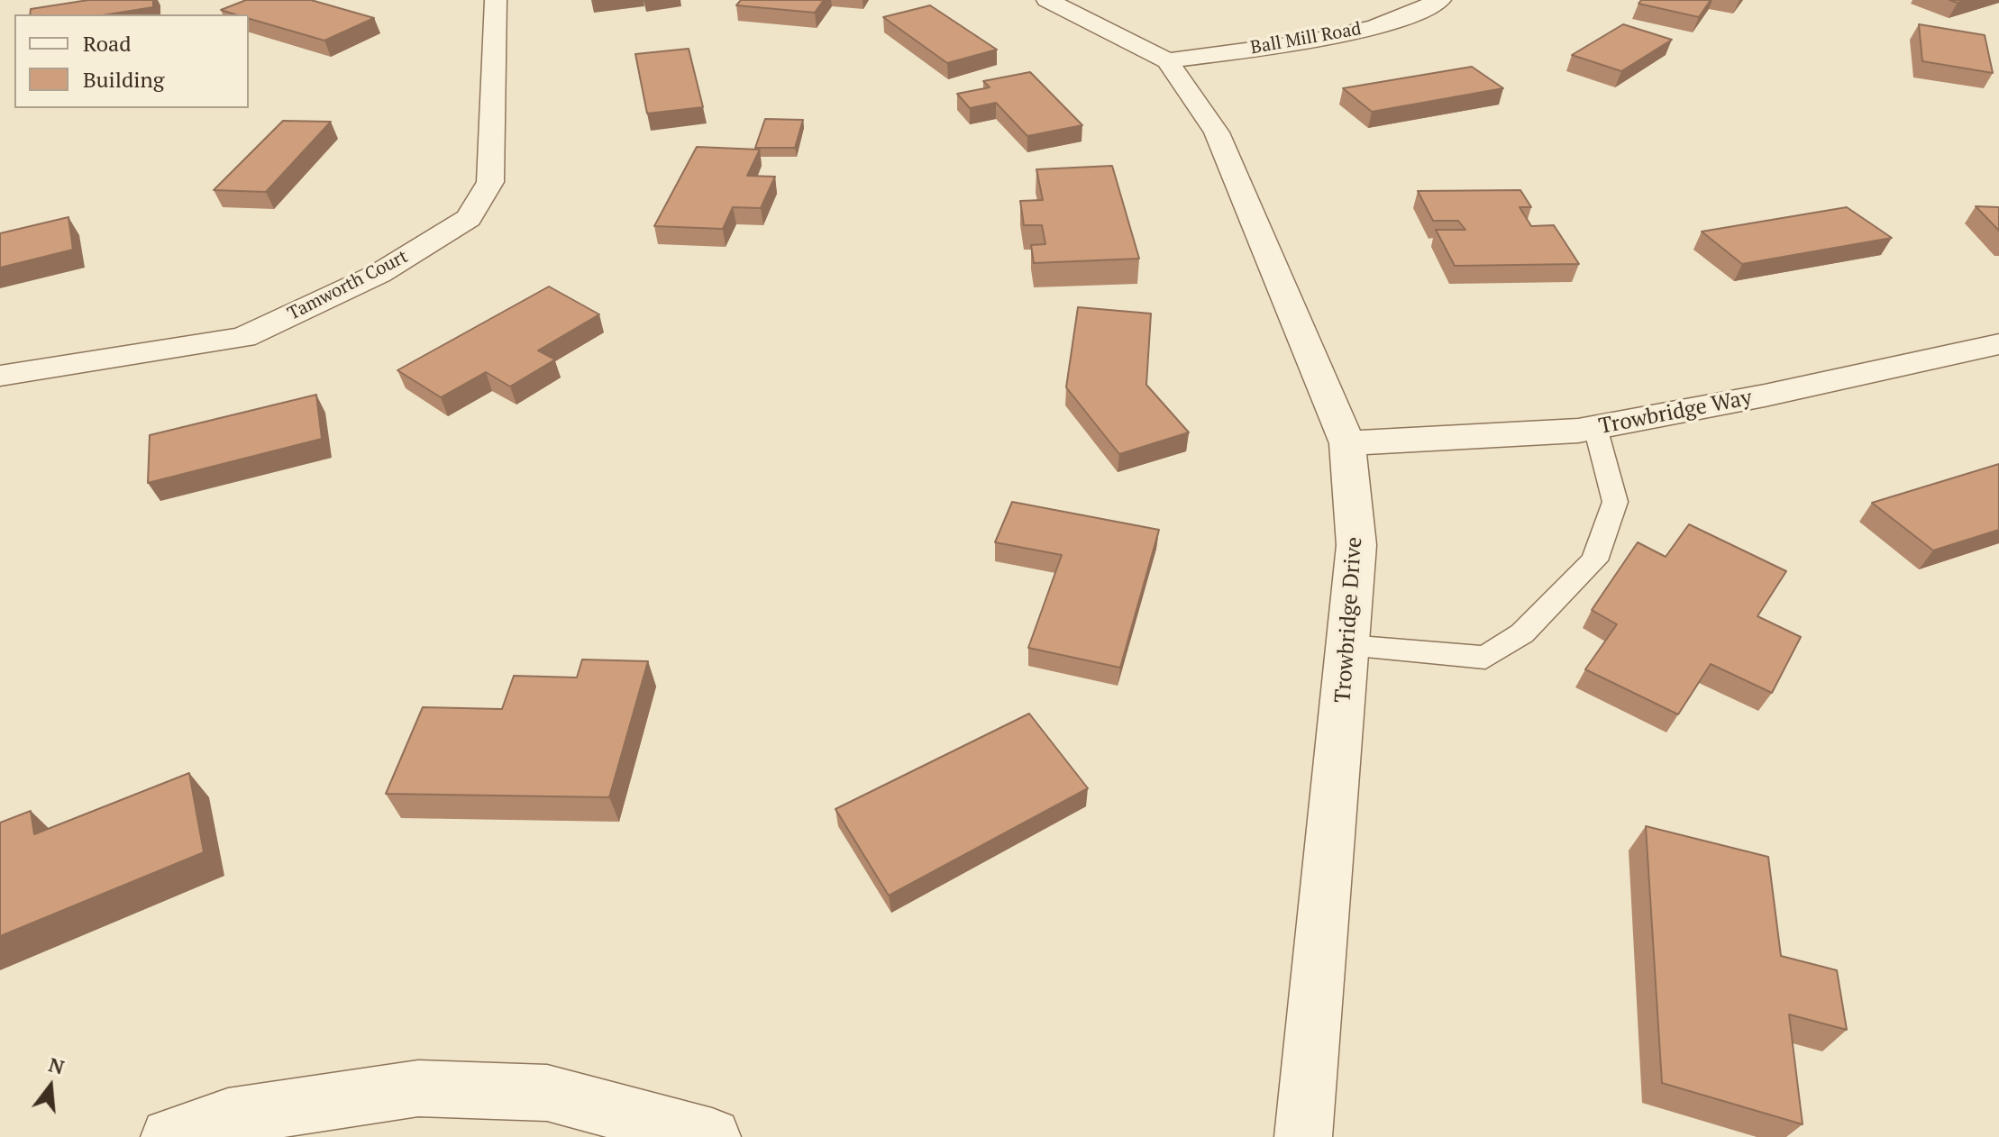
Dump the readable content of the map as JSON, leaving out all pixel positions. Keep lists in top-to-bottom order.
{
  "streets": {
    "street": [
      "Ball Mill Road",
      "Tamworth Court",
      "Trowbridge Way",
      "Trowbridge Drive"
    ]
  },
  "crossings": [
    ["Ball Mill Road", "Trowbridge Drive"],
    ["Trowbridge Way", "Trowbridge Drive"]
  ],
  "legend": ["Road", "Building"],
  "north": "top"
}
